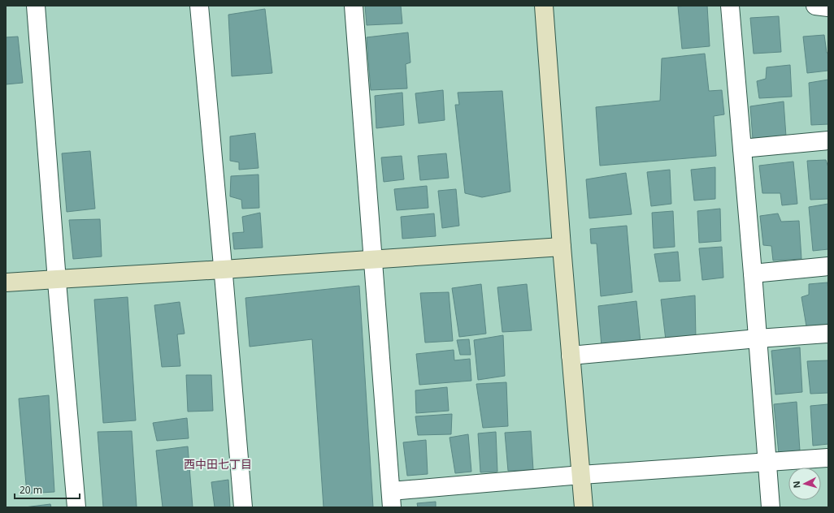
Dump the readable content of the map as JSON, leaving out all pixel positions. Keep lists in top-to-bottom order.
{
  "districts": ["西中田七丁目"],
  "scale_bar": "20 m",
  "north": "left"
}
